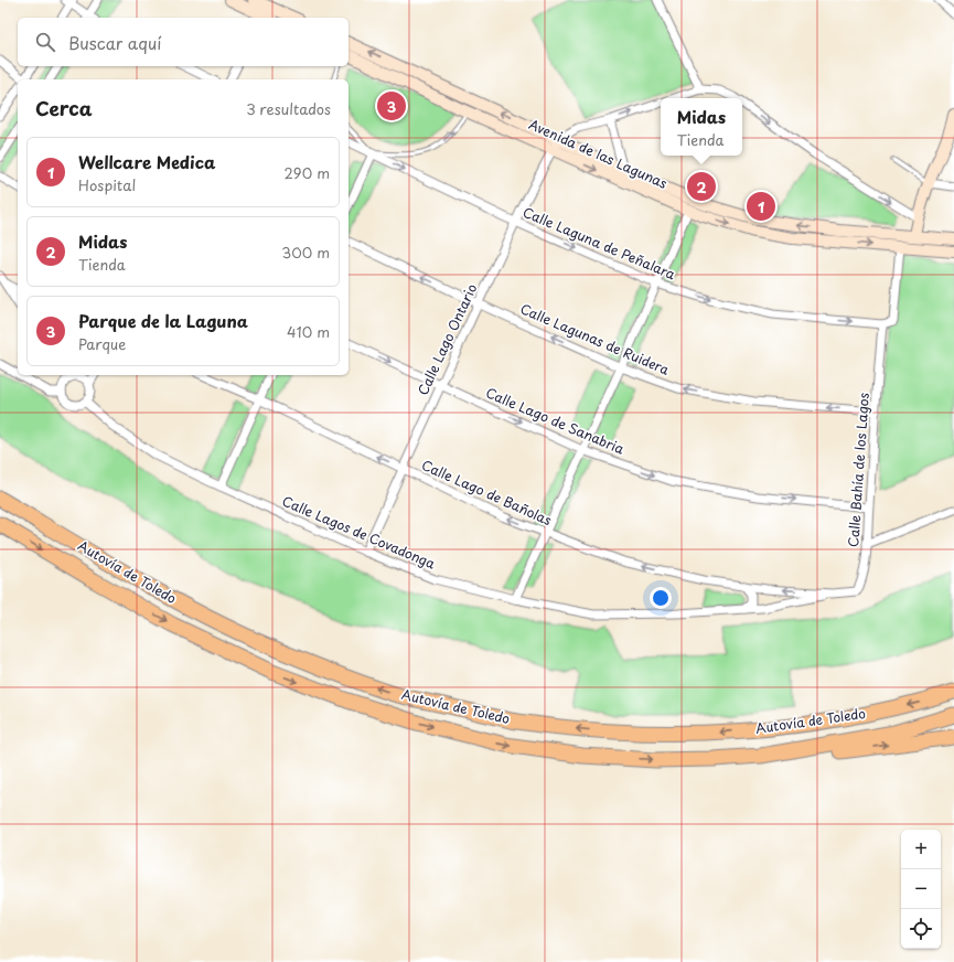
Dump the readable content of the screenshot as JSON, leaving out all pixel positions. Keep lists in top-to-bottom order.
{
  "streets": {
    "highway": ["Autovía de Toledo"],
    "main road": ["Avenida de las Lagunas"],
    "street": [
      "Calle Laguna de Peñalara",
      "Calle Lago Ontario",
      "Calle Lagunas de Ruidera",
      "Calle Lago de Sanabria",
      "Calle Bahía de los Lagos",
      "Calle Lago de Bañolas",
      "Calle Lagos de Covadonga"
    ]
  },
  "crossings": [
    ["Avenida de las Lagunas", "Calle Lago Ontario"],
    ["Calle Laguna de Peñalara", "Calle Lago Ontario"],
    ["Calle Laguna de Peñalara", "Calle Bahía de los Lagos"],
    ["Calle Lago Ontario", "Calle Lagunas de Ruidera"],
    ["Calle Lago Ontario", "Calle Lago de Sanabria"],
    ["Calle Lago Ontario", "Calle Lago de Bañolas"],
    ["Calle Lago Ontario", "Calle Lagos de Covadonga"],
    ["Calle Lagunas de Ruidera", "Calle Bahía de los Lagos"],
    ["Calle Lago de Sanabria", "Calle Bahía de los Lagos"],
    ["Calle Bahía de los Lagos", "Calle Lago de Bañolas"],
    ["Calle Bahía de los Lagos", "Calle Lagos de Covadonga"],
    ["Calle Lago de Bañolas", "Calle Lagos de Covadonga"]
  ],
  "one_way": [
    "Calle Laguna de Peñalara",
    "Calle Lagunas de Ruidera",
    "Calle Lago de Sanabria",
    "Calle Lago de Bañolas"
  ],
  "page": {
    "search": "Buscar aquí",
    "heading": ["Cerca", "3 resultados"],
    "pins": ["3", "2", "1"],
    "popup": ["Midas", "Tienda"],
    "list": [
      {
        "mark": "1",
        "name": "Wellcare Medica",
        "note": "Hospital",
        "value": "290 m"
      },
      {
        "mark": "2",
        "name": "Midas",
        "note": "Tienda",
        "value": "300 m"
      },
      {
        "mark": "3",
        "name": "Parque de la Laguna",
        "note": "Parque",
        "value": "410 m"
      }
    ],
    "map_buttons": ["+", "−"]
  }
}
